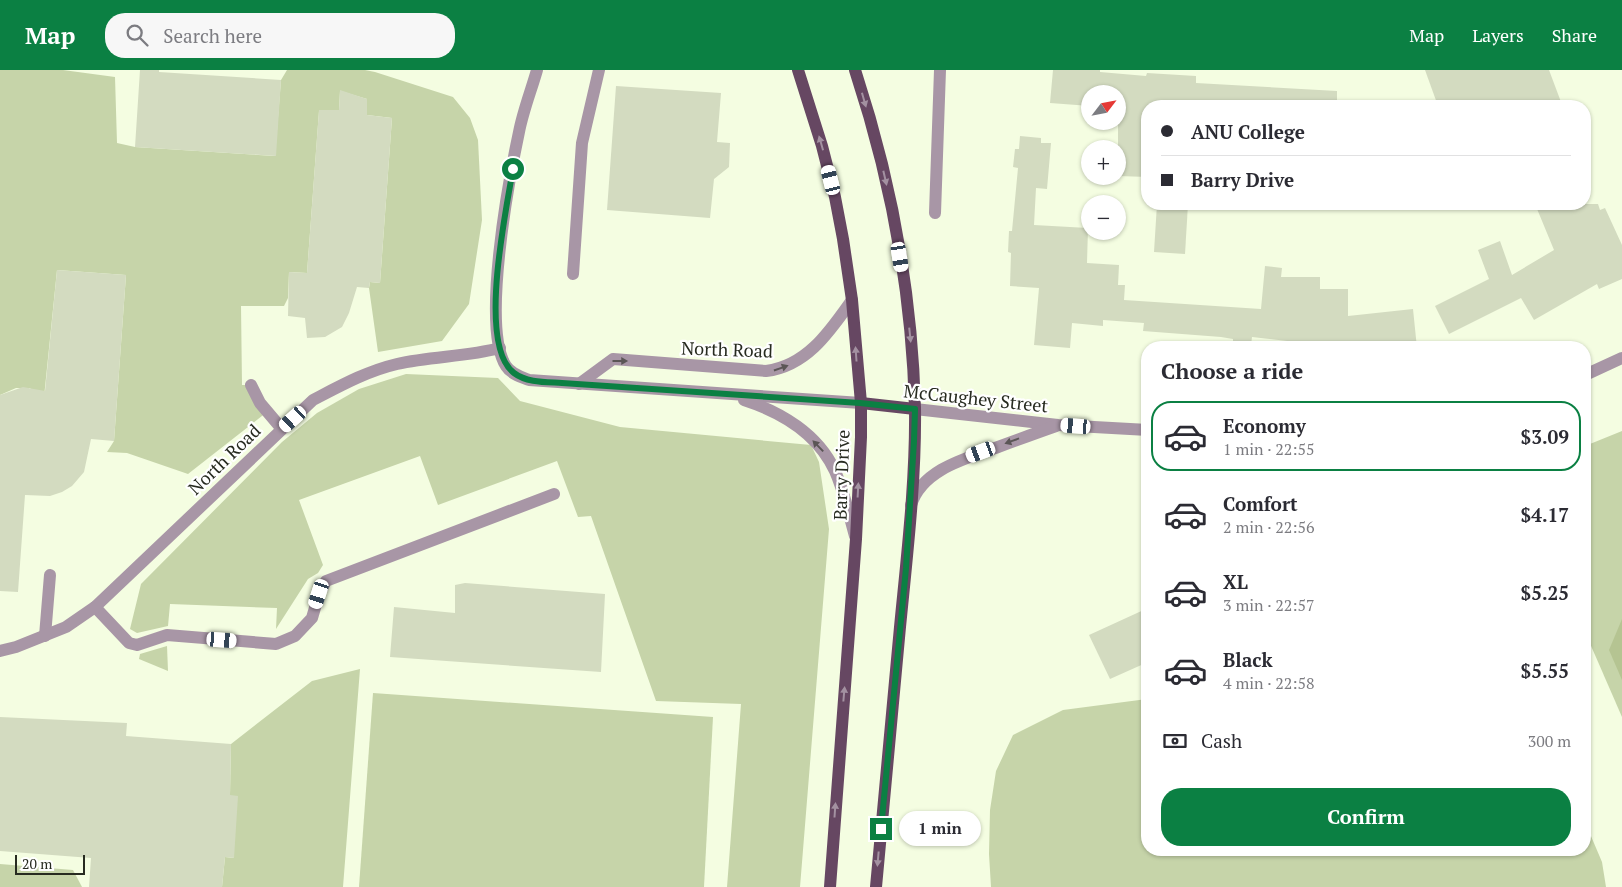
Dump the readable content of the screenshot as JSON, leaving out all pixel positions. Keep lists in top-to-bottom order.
{
  "streets": {
    "main road": ["McCaughey Street", "Barry Drive"],
    "street": ["North Road"]
  },
  "crossings": [
    ["North Road", "Barry Drive"],
    ["McCaughey Street", "Barry Drive"]
  ],
  "scale_bar": "20 m",
  "north": "top right",
  "page": {
    "header": "Map",
    "search": "Search here",
    "nav": ["Map", "Layers", "Share"],
    "map_buttons": ["+", "−"],
    "banner": ["ANU College", "Barry Drive"],
    "heading": "Choose a ride",
    "list": [
      {
        "name": "Economy",
        "note": "1 min · 22:55",
        "value": "$3.09"
      },
      {
        "name": "Comfort",
        "note": "2 min · 22:56",
        "value": "$4.17"
      },
      {
        "name": "XL",
        "note": "3 min · 22:57",
        "value": "$5.25"
      },
      {
        "name": "Black",
        "note": "4 min · 22:58",
        "value": "$5.55"
      }
    ],
    "pay": ["Cash", "300 m"],
    "buttons": "Confirm",
    "bubble": "1 min",
    "scale": "20 m"
  }
}
